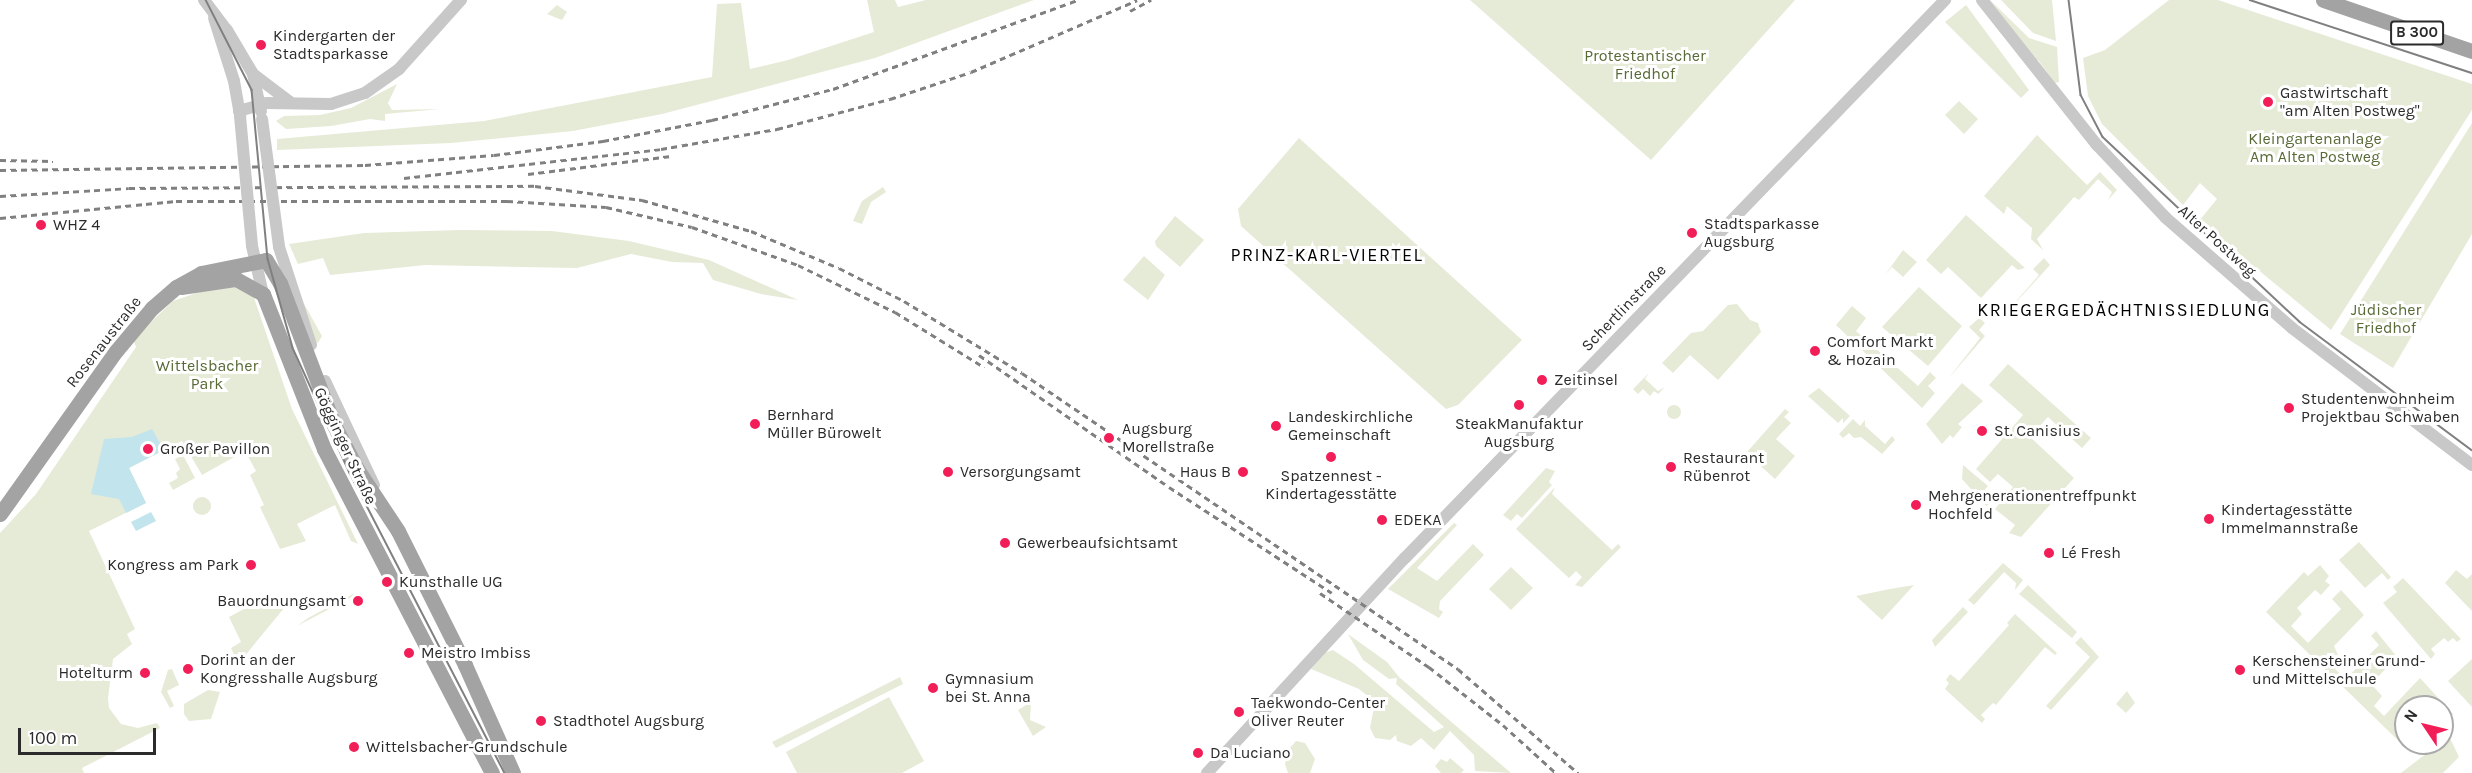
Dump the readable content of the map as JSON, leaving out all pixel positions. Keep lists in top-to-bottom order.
{
  "streets": {
    "main road": ["B 300", "Rosenaustraße", "Gögginger Straße"],
    "street": ["Alter Postweg", "Schertlinstraße"]
  },
  "crossings": [
    ["Rosenaustraße", "Gögginger Straße"]
  ],
  "districts": ["PRINZ-KARL-VIERTEL", "KRIEGERGEDÄCHTNISSIEDLUNG"],
  "parks": [
    "Protestantischer Friedhof",
    "Kleingartenanlage Am Alten Postweg",
    "Jüdischer Friedhof",
    "Wittelsbacher Park"
  ],
  "places": [
    "Kindergarten der Stadtsparkasse",
    "Gastwirtschaft \"am Alten Postweg\"",
    "WHZ 4",
    "Stadtsparkasse Augsburg",
    "Comfort Markt & Hozain",
    "Zeitinsel",
    "SteakManufaktur Augsburg",
    "Studentenwohnheim Projektbau Schwaben",
    "Bernhard Müller Bürowelt",
    "Landeskirchliche Gemeinschaft",
    "St. Canisius",
    "Augsburg Morellstraße",
    "Großer Pavillon",
    "Spatzennest - Kindertagesstätte",
    "Restaurant Rübenrot",
    "Versorgungsamt",
    "Haus B",
    "Mehrgenerationentreffpunkt Hochfeld",
    "Kindertagesstätte Immelmannstraße",
    "EDEKA",
    "Gewerbeaufsichtsamt",
    "Lé Fresh",
    "Kongress am Park",
    "Kunsthalle UG",
    "Bauordnungsamt",
    "Meistro Imbiss",
    "Dorint an der Kongresshalle Augsburg",
    "Kerschensteiner Grund- und Mittelschule",
    "Hotelturm",
    "Gymnasium bei St. Anna",
    "Taekwondo-Center Oliver Reuter",
    "Stadthotel Augsburg",
    "Wittelsbacher-Grundschule",
    "Da Luciano"
  ],
  "scale_bar": "100 m",
  "north": "top left"
}
